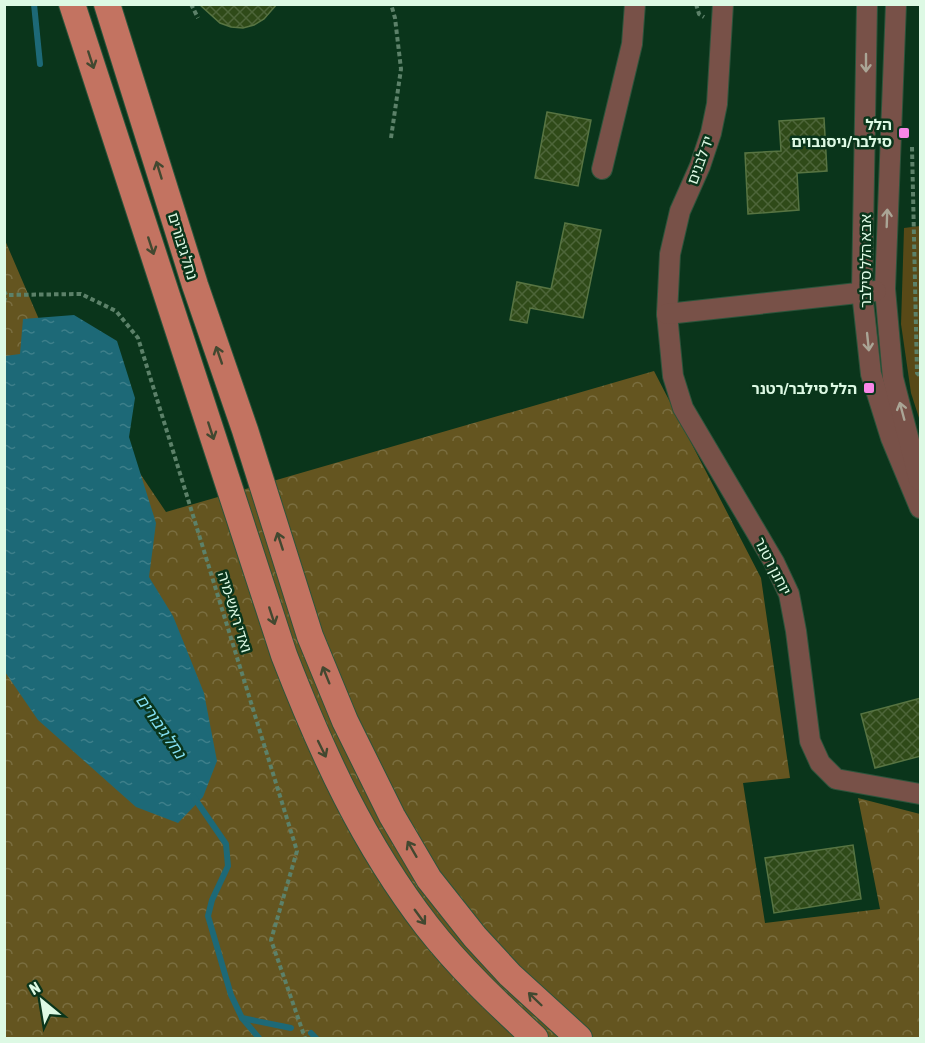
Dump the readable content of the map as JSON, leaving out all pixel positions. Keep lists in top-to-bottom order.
{
  "streets": {
    "main road": ["נחל גיבורים"],
    "street": ["יד לבנים", "אבא הלל סילבר", "יוחנן רטנר"],
    "path": ["ואדי ראש-מיה"]
  },
  "crossings": [
    ["יד לבנים", "יוחנן רטנר"]
  ],
  "water": ["נחל גיבורים"],
  "places": {
    "transit": ["הלל סילבר/ניסנבוים", "הלל סילבר/רטנר"]
  },
  "north": "top left"
}
